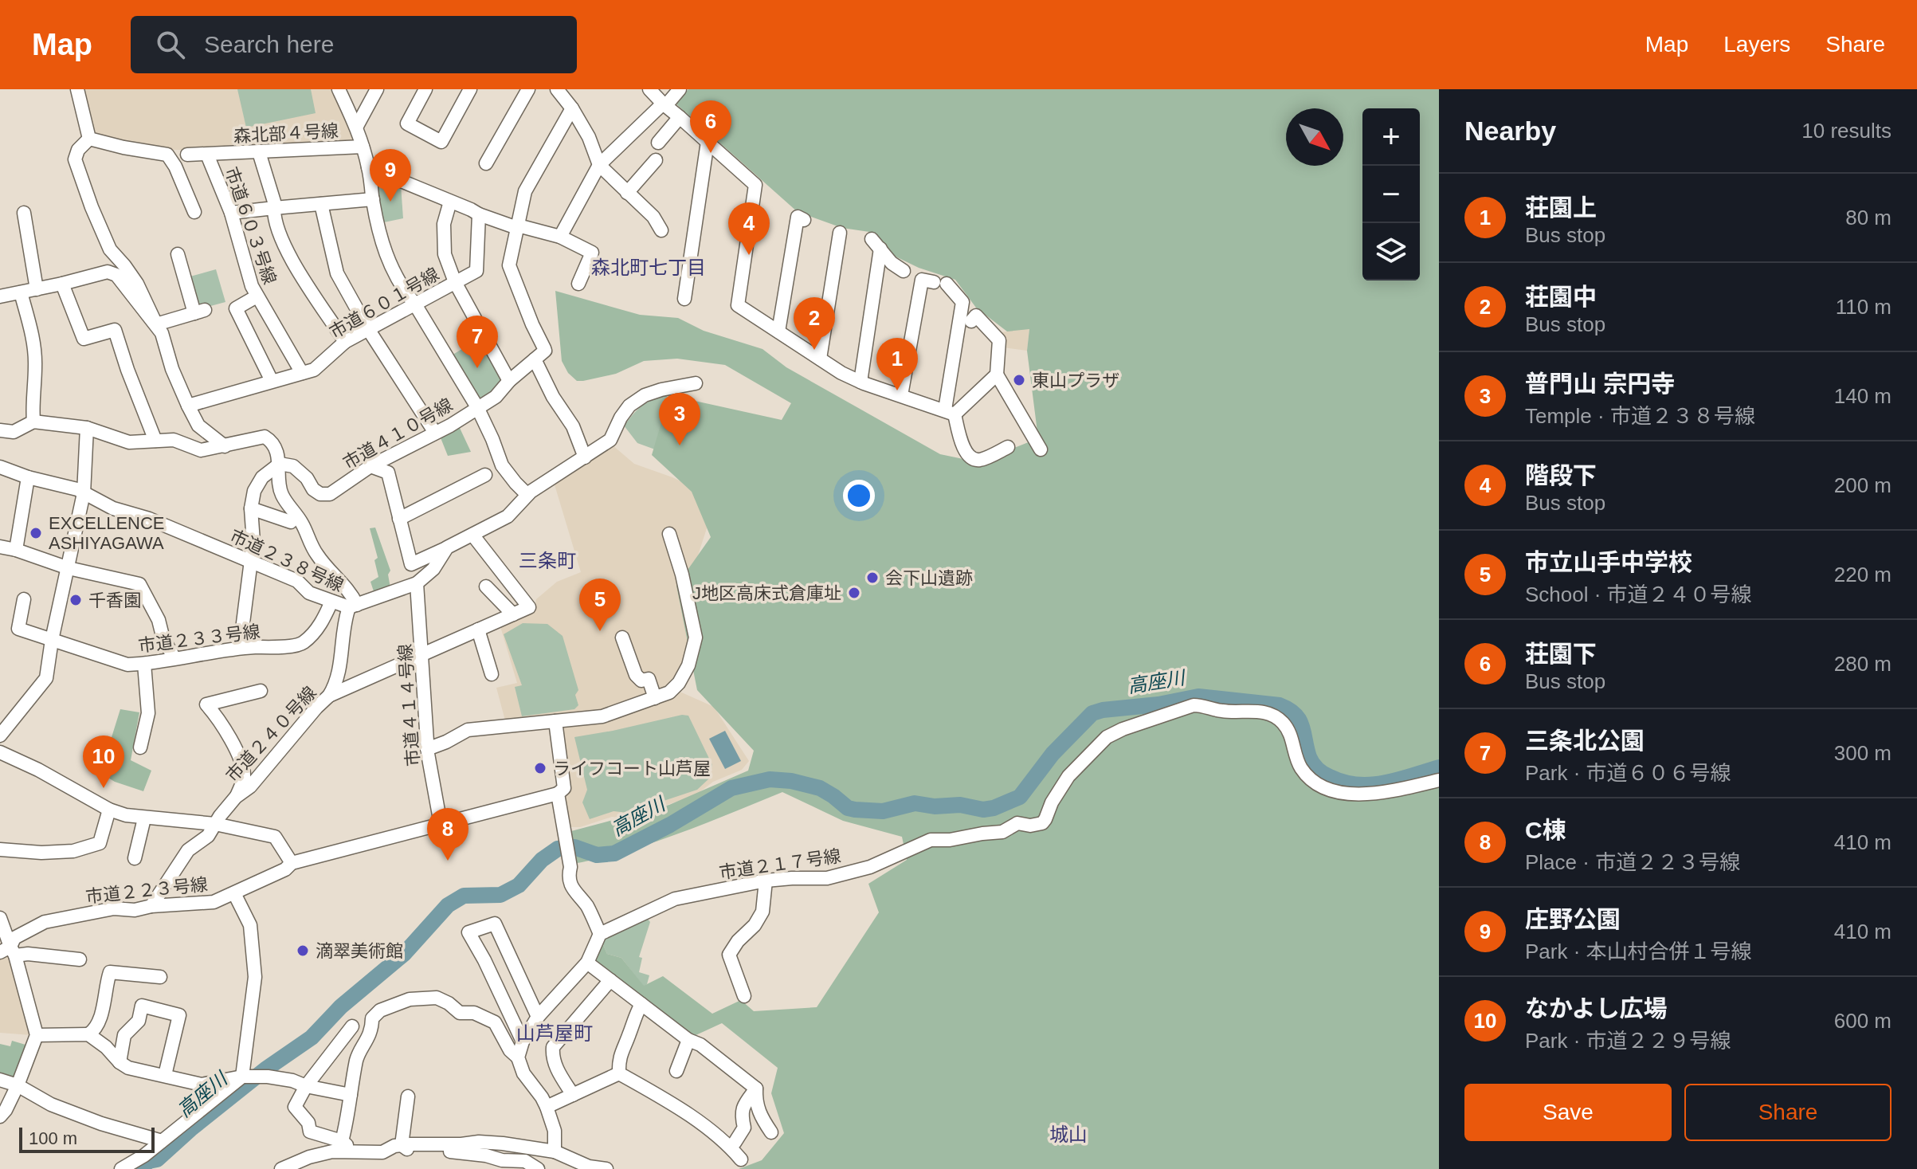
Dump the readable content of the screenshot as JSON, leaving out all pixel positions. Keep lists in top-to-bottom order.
{
  "streets": {
    "street": [
      "森北部４号線",
      "市道６０３号線",
      "市道６０１号線",
      "市道４１０号線",
      "市道２３８号線",
      "市道２３３号線",
      "市道４１４号線",
      "市道２４０号線",
      "市道２１７号線",
      "市道２２３号線"
    ]
  },
  "crossings": [
    ["森北部４号線", "市道６０３号線"],
    ["市道６０３号線", "市道６０１号線"],
    ["市道２３８号線", "市道２３３号線"],
    ["市道２３８号線", "市道４１４号線"],
    ["市道２３８号線", "市道２４０号線"],
    ["市道４１４号線", "市道２４０号線"],
    ["市道４１４号線", "市道２２３号線"],
    ["市道２４０号線", "市道２２３号線"]
  ],
  "districts": [
    "森北町七丁目",
    "三条町",
    "山芦屋町",
    "城山"
  ],
  "water": ["高座川"],
  "places": [
    "東山プラザ",
    "EXCELLENCE ASHIYAGAWA",
    "会下山遺跡",
    "J地区高床式倉庫址",
    "千香園",
    "ライフコート山芦屋",
    "滴翠美術館"
  ],
  "scale_bar": "100 m",
  "north": "bottom right",
  "page": {
    "header": "Map",
    "search": "Search here",
    "nav": ["Map", "Layers", "Share"],
    "heading": ["Nearby", "10 results"],
    "pins": [
      "6",
      "9",
      "4",
      "2",
      "7",
      "1",
      "3",
      "5",
      "10",
      "8"
    ],
    "map_buttons": ["+", "−"],
    "list": [
      {
        "mark": "1",
        "name": "荘園上",
        "note": "Bus stop",
        "value": "80 m"
      },
      {
        "mark": "2",
        "name": "荘園中",
        "note": "Bus stop",
        "value": "110 m"
      },
      {
        "mark": "3",
        "name": "普門山 宗円寺",
        "note": "Temple · 市道２３８号線",
        "value": "140 m"
      },
      {
        "mark": "4",
        "name": "階段下",
        "note": "Bus stop",
        "value": "200 m"
      },
      {
        "mark": "5",
        "name": "市立山手中学校",
        "note": "School · 市道２４０号線",
        "value": "220 m"
      },
      {
        "mark": "6",
        "name": "荘園下",
        "note": "Bus stop",
        "value": "280 m"
      },
      {
        "mark": "7",
        "name": "三条北公園",
        "note": "Park · 市道６０６号線",
        "value": "300 m"
      },
      {
        "mark": "8",
        "name": "C棟",
        "note": "Place · 市道２２３号線",
        "value": "410 m"
      },
      {
        "mark": "9",
        "name": "庄野公園",
        "note": "Park · 本山村合併１号線",
        "value": "410 m"
      },
      {
        "mark": "10",
        "name": "なかよし広場",
        "note": "Park · 市道２２９号線",
        "value": "600 m"
      }
    ],
    "buttons": ["Save", "Share"],
    "scale": "100 m"
  }
}
